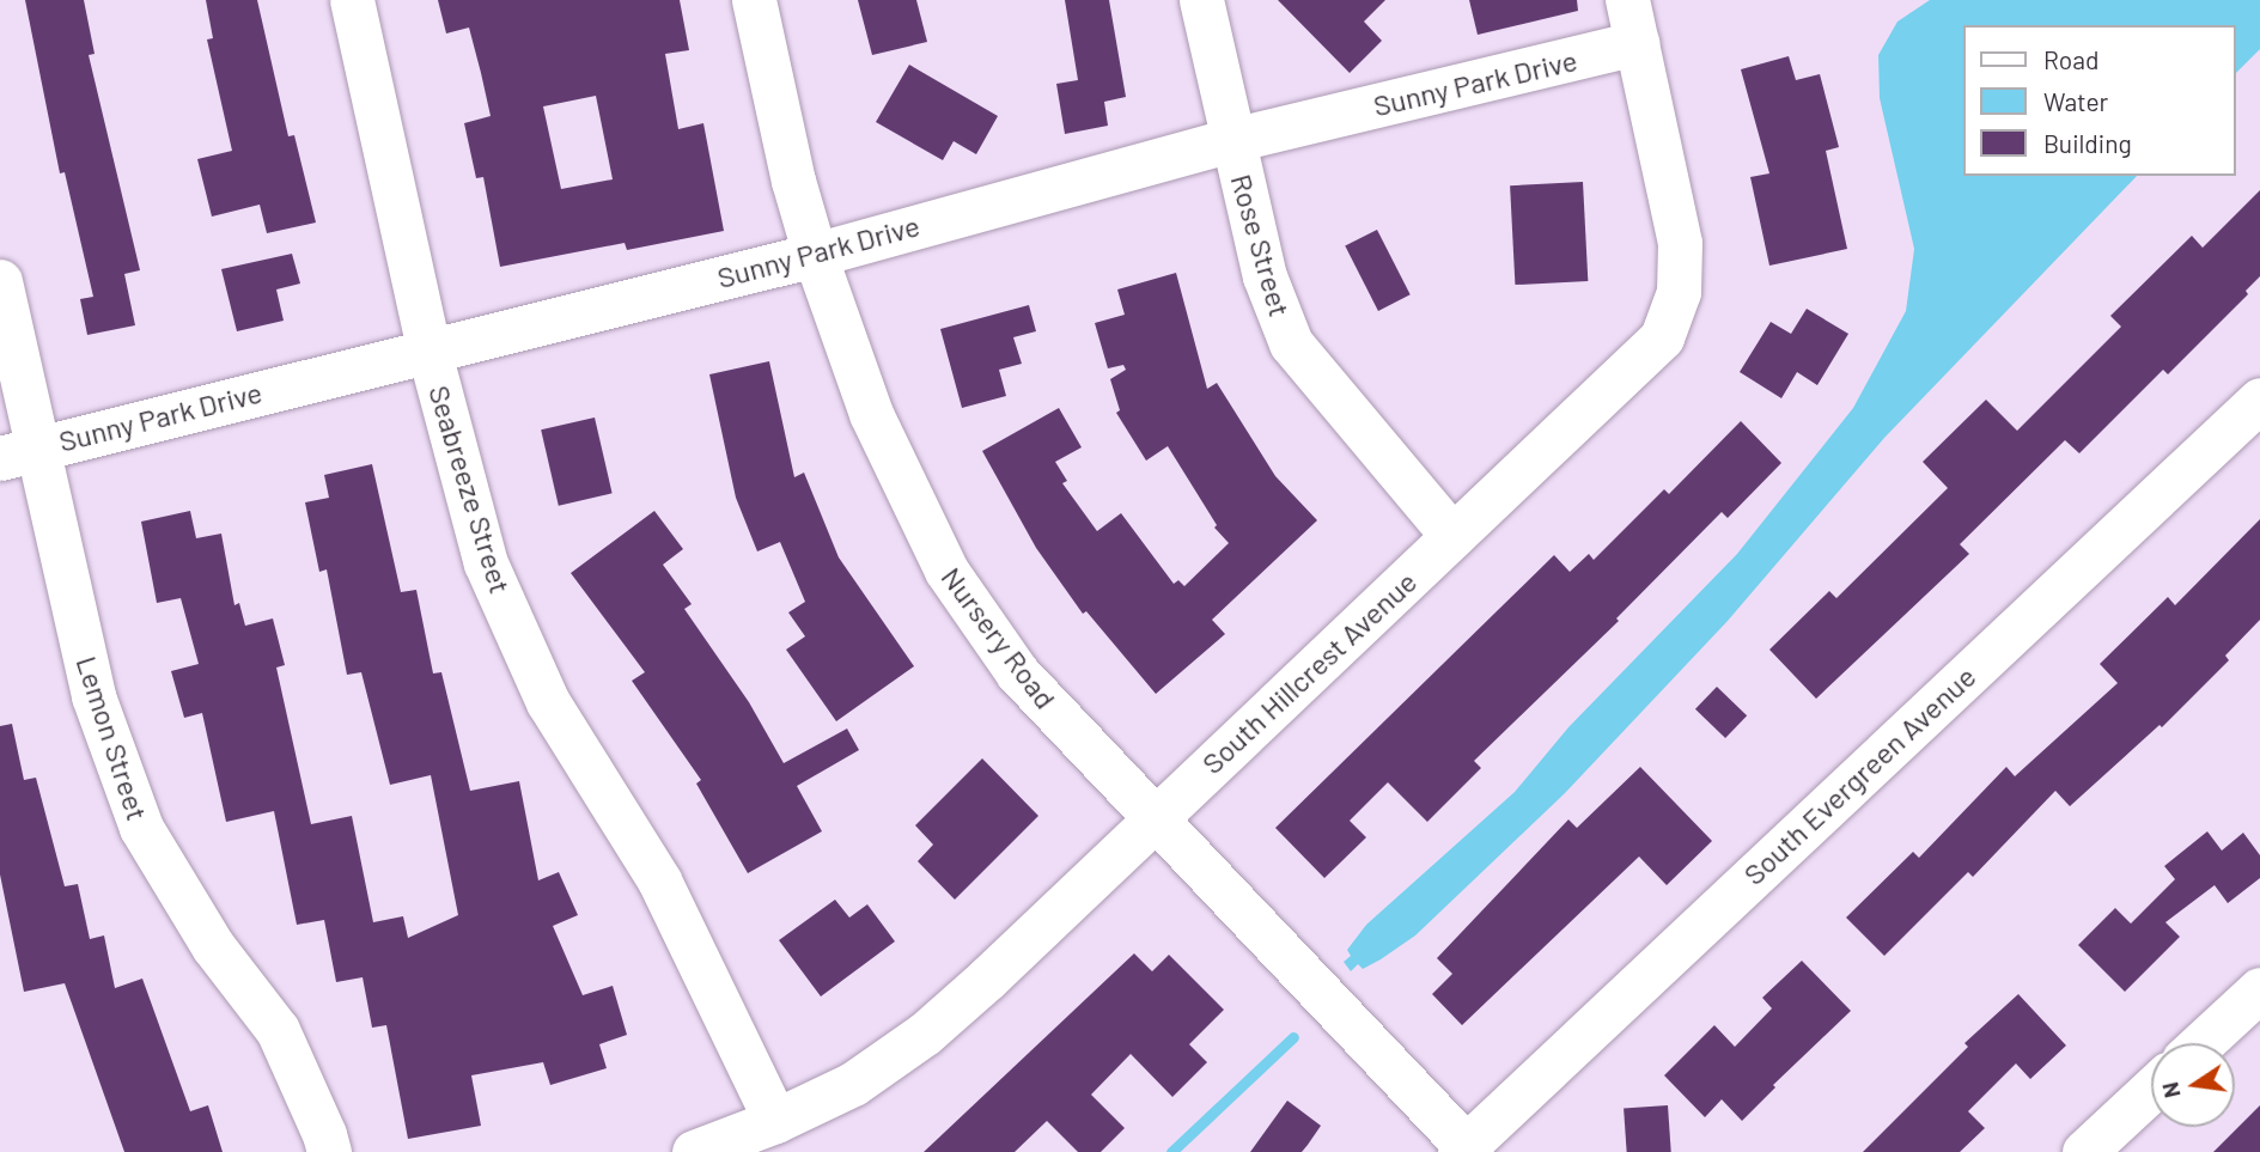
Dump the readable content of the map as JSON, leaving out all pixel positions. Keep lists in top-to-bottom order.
{
  "streets": {
    "street": [
      "Sunny Park Drive",
      "Rose Street",
      "Seabreeze Street",
      "Nursery Road",
      "South Hillcrest Avenue",
      "Lemon Street",
      "South Evergreen Avenue"
    ]
  },
  "crossings": [
    ["Sunny Park Drive", "Rose Street"],
    ["Sunny Park Drive", "Seabreeze Street"],
    ["Sunny Park Drive", "Nursery Road"],
    ["Sunny Park Drive", "South Hillcrest Avenue"],
    ["Sunny Park Drive", "Lemon Street"],
    ["Rose Street", "South Hillcrest Avenue"],
    ["Seabreeze Street", "South Hillcrest Avenue"],
    ["Nursery Road", "South Hillcrest Avenue"],
    ["Nursery Road", "South Evergreen Avenue"]
  ],
  "legend": ["Road", "Water", "Building"],
  "north": "left"
}
